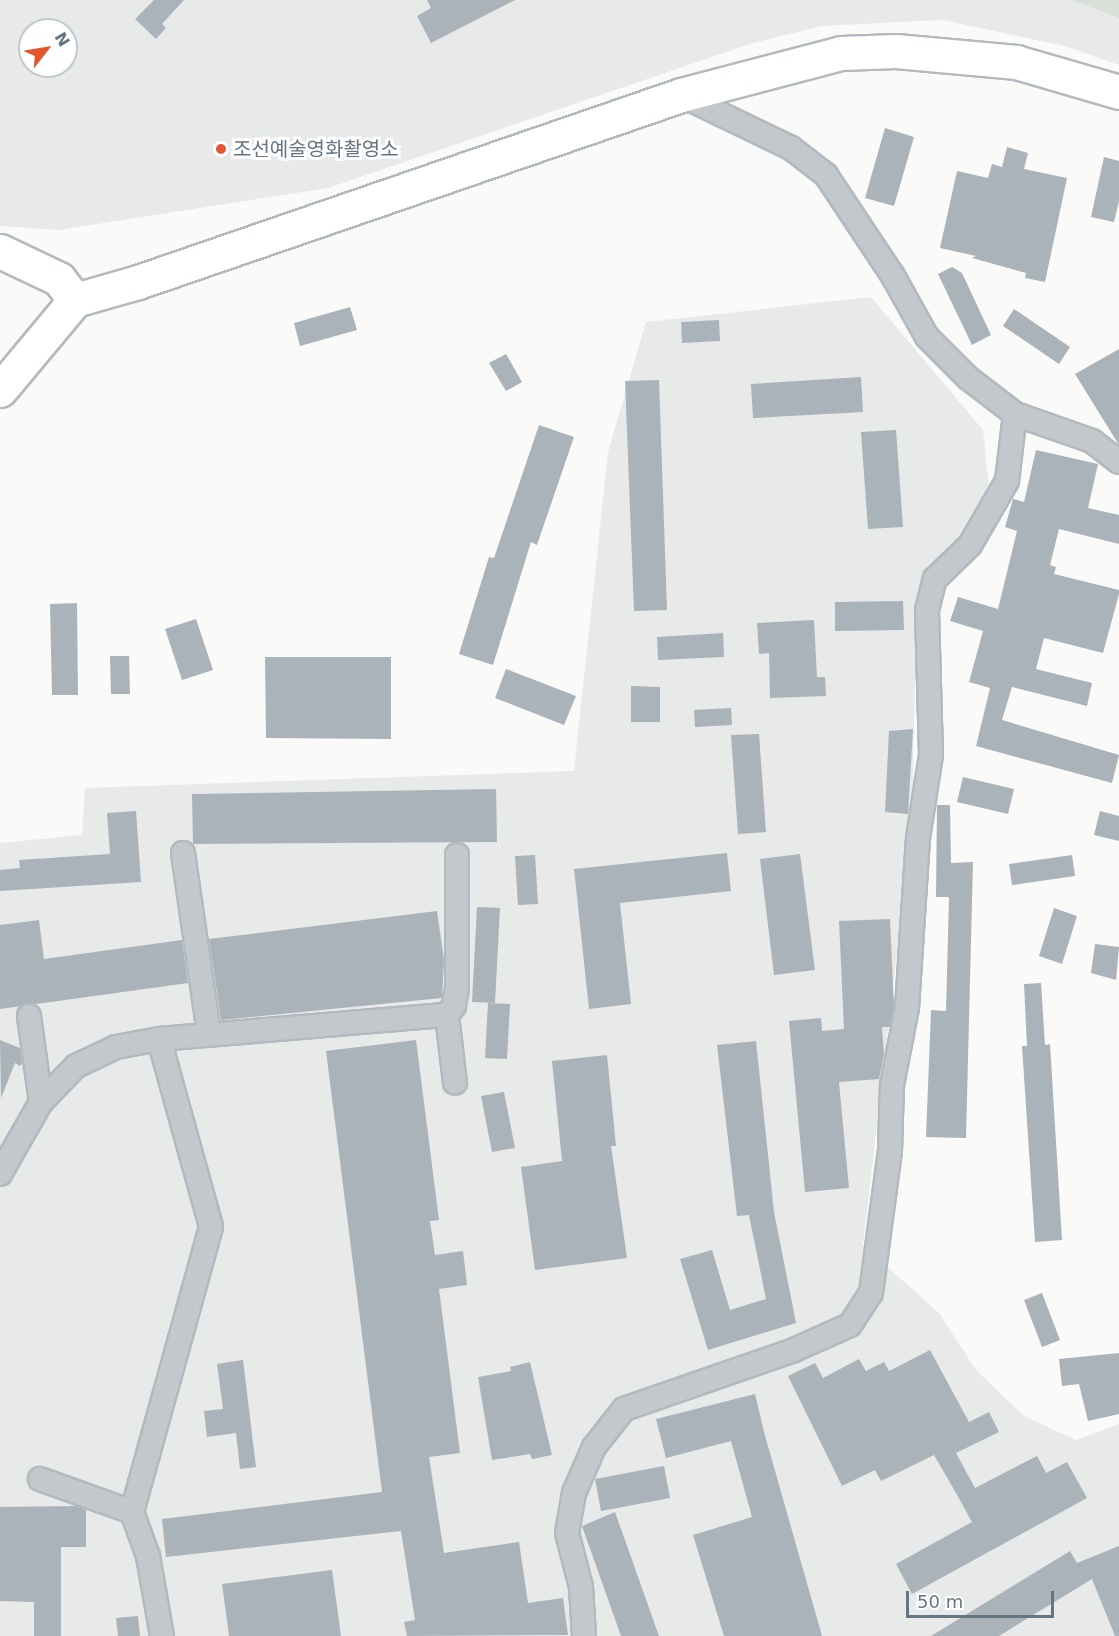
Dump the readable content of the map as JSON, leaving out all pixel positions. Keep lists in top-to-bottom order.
{
  "places": ["조선예술영화촬영소"],
  "scale_bar": "50 m",
  "north": "top right"
}
